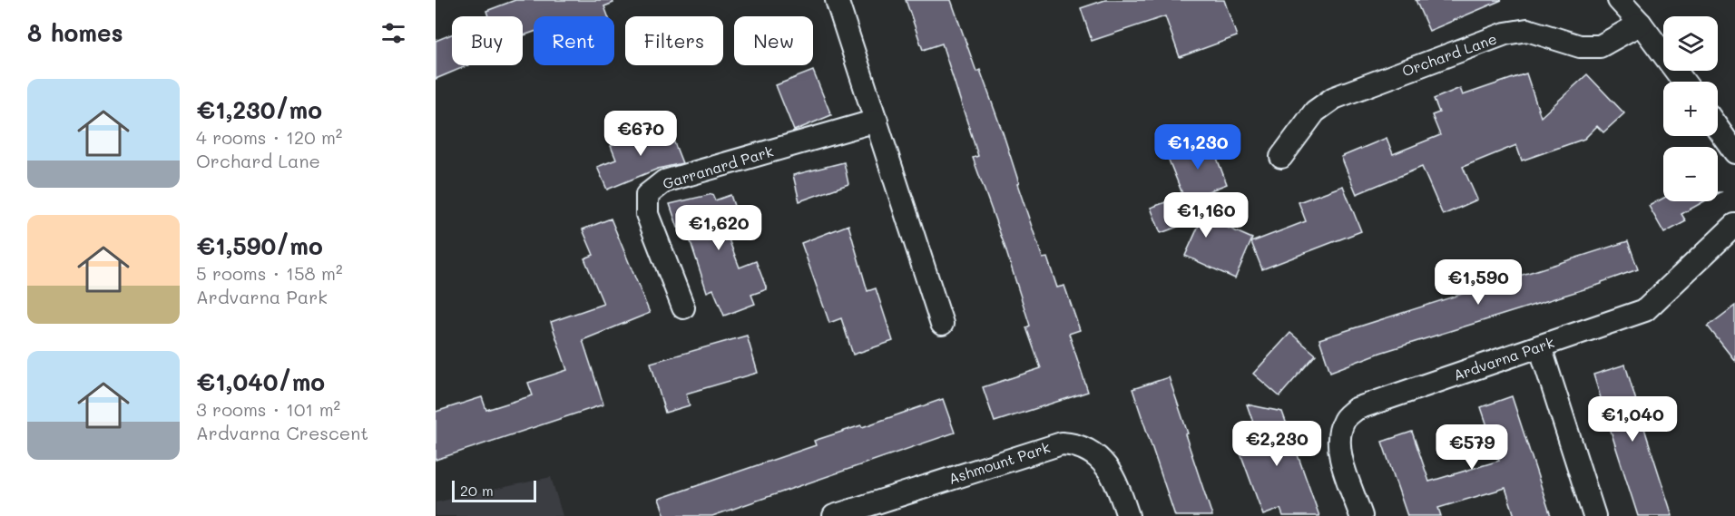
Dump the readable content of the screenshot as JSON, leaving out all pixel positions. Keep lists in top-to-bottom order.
{
  "streets": {
    "street": [
      "Orchard Lane",
      "Garranard Park",
      "Ardvarna Park",
      "Ashmount Park"
    ]
  },
  "scale_bar": "20 m",
  "page": {
    "heading": "8 homes",
    "map_buttons": ["+", "−"],
    "chip": [
      "Buy",
      "Rent",
      "Filters",
      "New"
    ],
    "list": [
      {
        "name": "€1,230/mo",
        "note": "4 rooms · 120 m² · Orchard Lane"
      },
      {
        "name": "€1,590/mo",
        "note": "5 rooms · 158 m² · Ardvarna Park"
      },
      {
        "name": "€1,040/mo",
        "note": "3 rooms · 101 m² · Ardvarna Crescent"
      }
    ],
    "price": [
      "€670",
      "€1,230",
      "€1,160",
      "€1,620",
      "€1,590",
      "€1,040",
      "€2,230",
      "€579"
    ],
    "scale": "20 m"
  }
}
